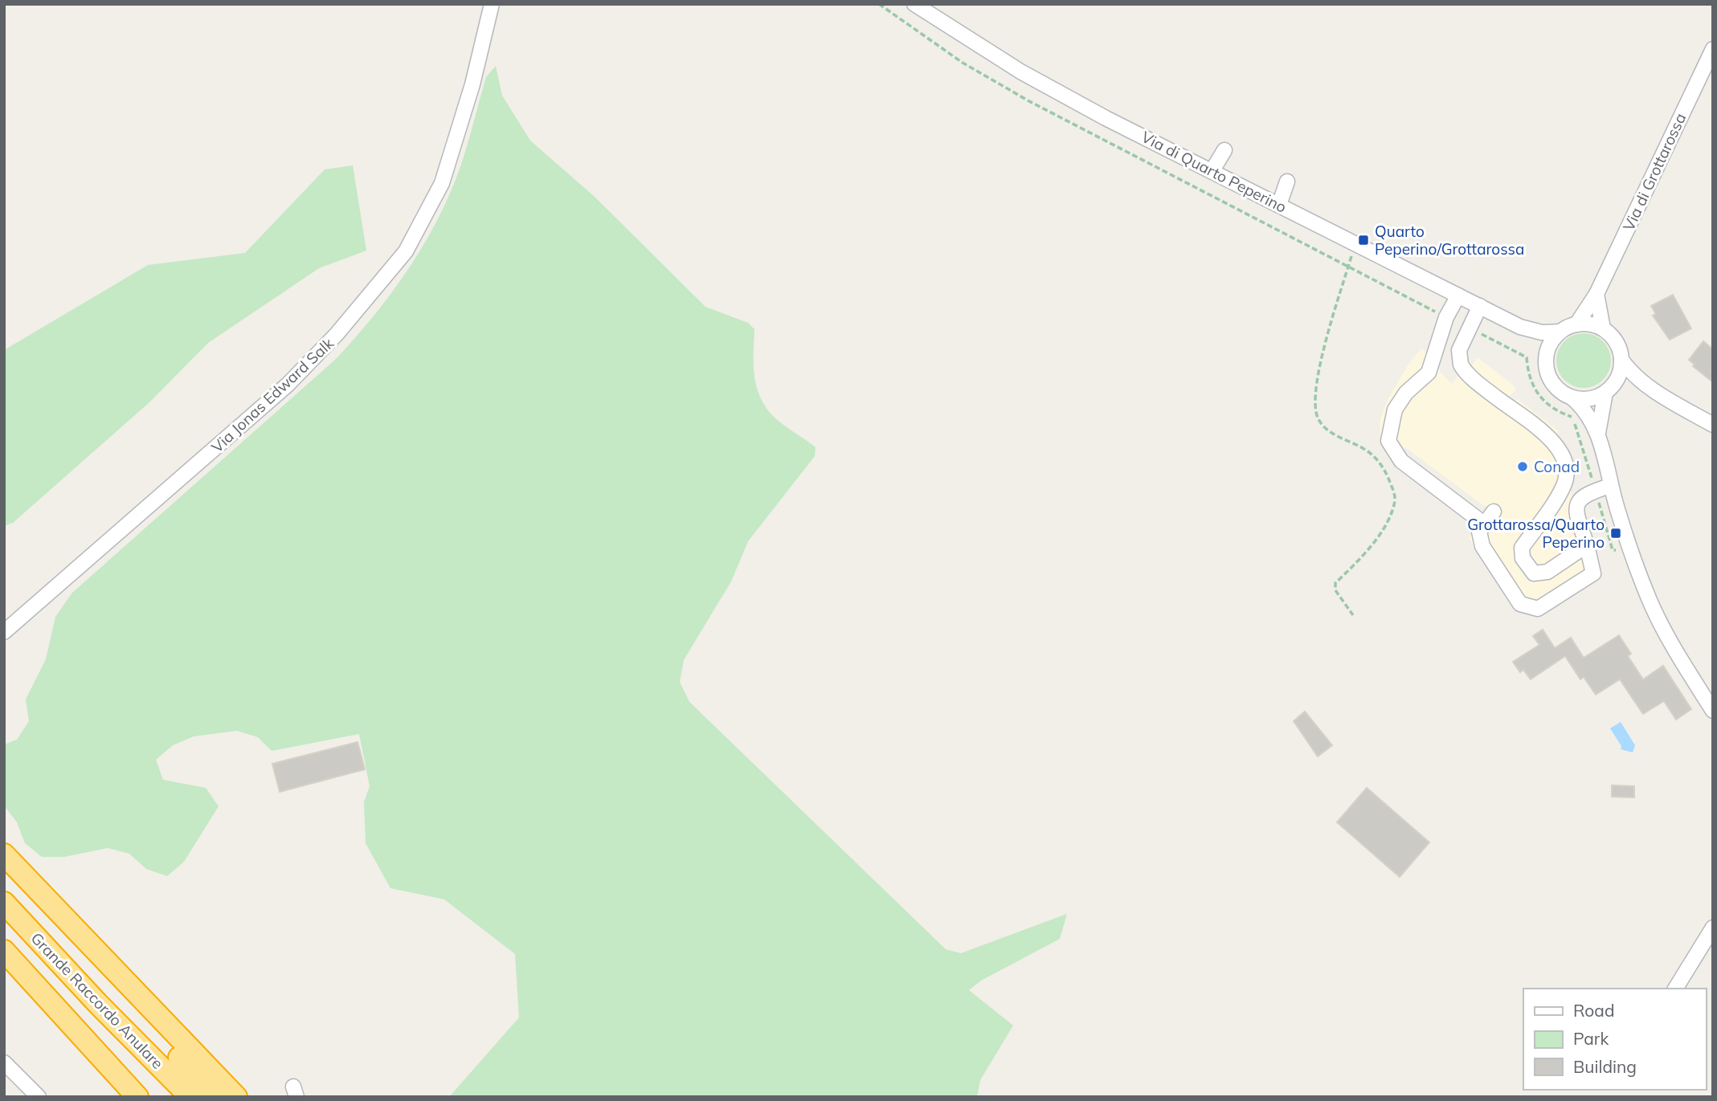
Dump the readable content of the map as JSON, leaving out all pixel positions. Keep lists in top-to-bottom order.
{
  "streets": {
    "highway": ["Grande Raccordo Anulare"],
    "street": ["Via di Quarto Peperino", "Via di Grottarossa", "Via Jonas Edward Salk"]
  },
  "crossings": [
    ["Via di Quarto Peperino", "Via di Grottarossa"]
  ],
  "places": {
    "transit": ["Quarto Peperino/Grottarossa", "Grottarossa/Quarto Peperino"],
    "other": ["Conad"]
  },
  "legend": ["Road", "Park", "Building"]
}
